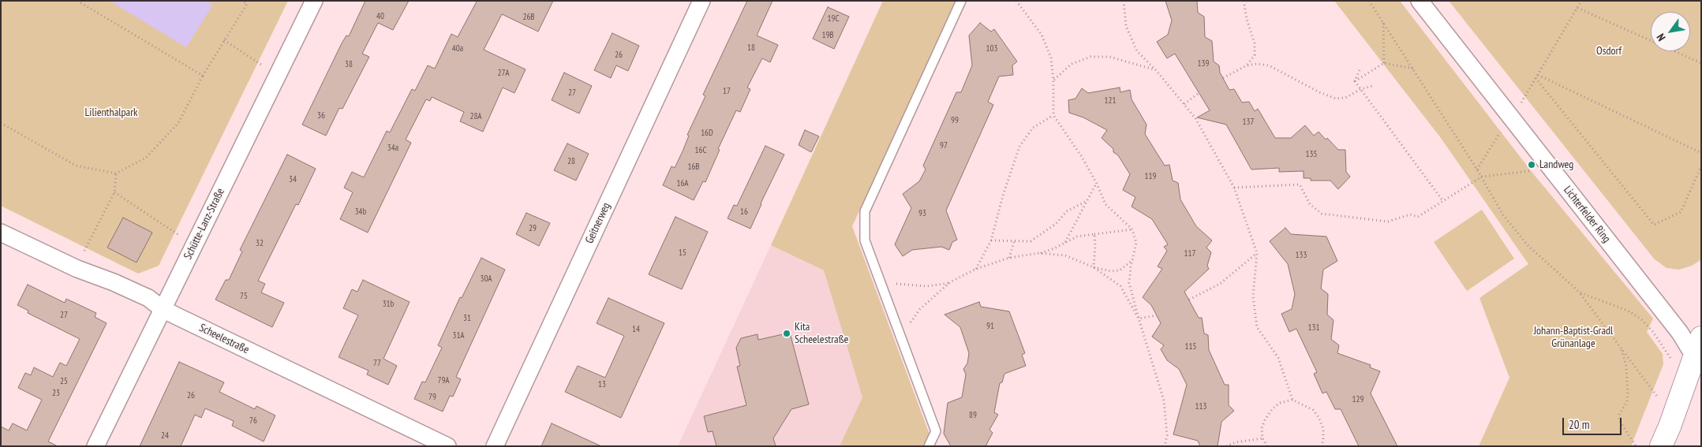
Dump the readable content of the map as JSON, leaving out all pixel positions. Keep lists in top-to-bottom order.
{
  "streets": {
    "street": [
      "Lichterfelder Ring",
      "Geitnerweg",
      "Schütte-Lanz-Straße",
      "Scheelestraße"
    ]
  },
  "crossings": [
    ["Schütte-Lanz-Straße", "Scheelestraße"]
  ],
  "parks": ["Osdorf", "Lilienthalpark", "Johann-Baptist-Gradl Grünanlage"],
  "places": ["Landweg", "Kita Scheelestraße"],
  "house_numbers": [
    "40",
    "26B",
    "19C",
    "19B",
    "18",
    "40a",
    "103",
    "26",
    "139",
    "38",
    "27A",
    "17",
    "27",
    "121",
    "36",
    "28A",
    "99",
    "137",
    "16D",
    "97",
    "34a",
    "16C",
    "135",
    "28",
    "16B",
    "119",
    "34",
    "16A",
    "34b",
    "16",
    "93",
    "29",
    "32",
    "15",
    "117",
    "133",
    "30A",
    "75",
    "31b",
    "27",
    "31",
    "91",
    "131",
    "14",
    "31A",
    "115",
    "77",
    "79A",
    "25",
    "13",
    "23",
    "26",
    "79",
    "129",
    "113",
    "89",
    "76",
    "24"
  ],
  "scale_bar": "20 m",
  "north": "bottom left"
}
